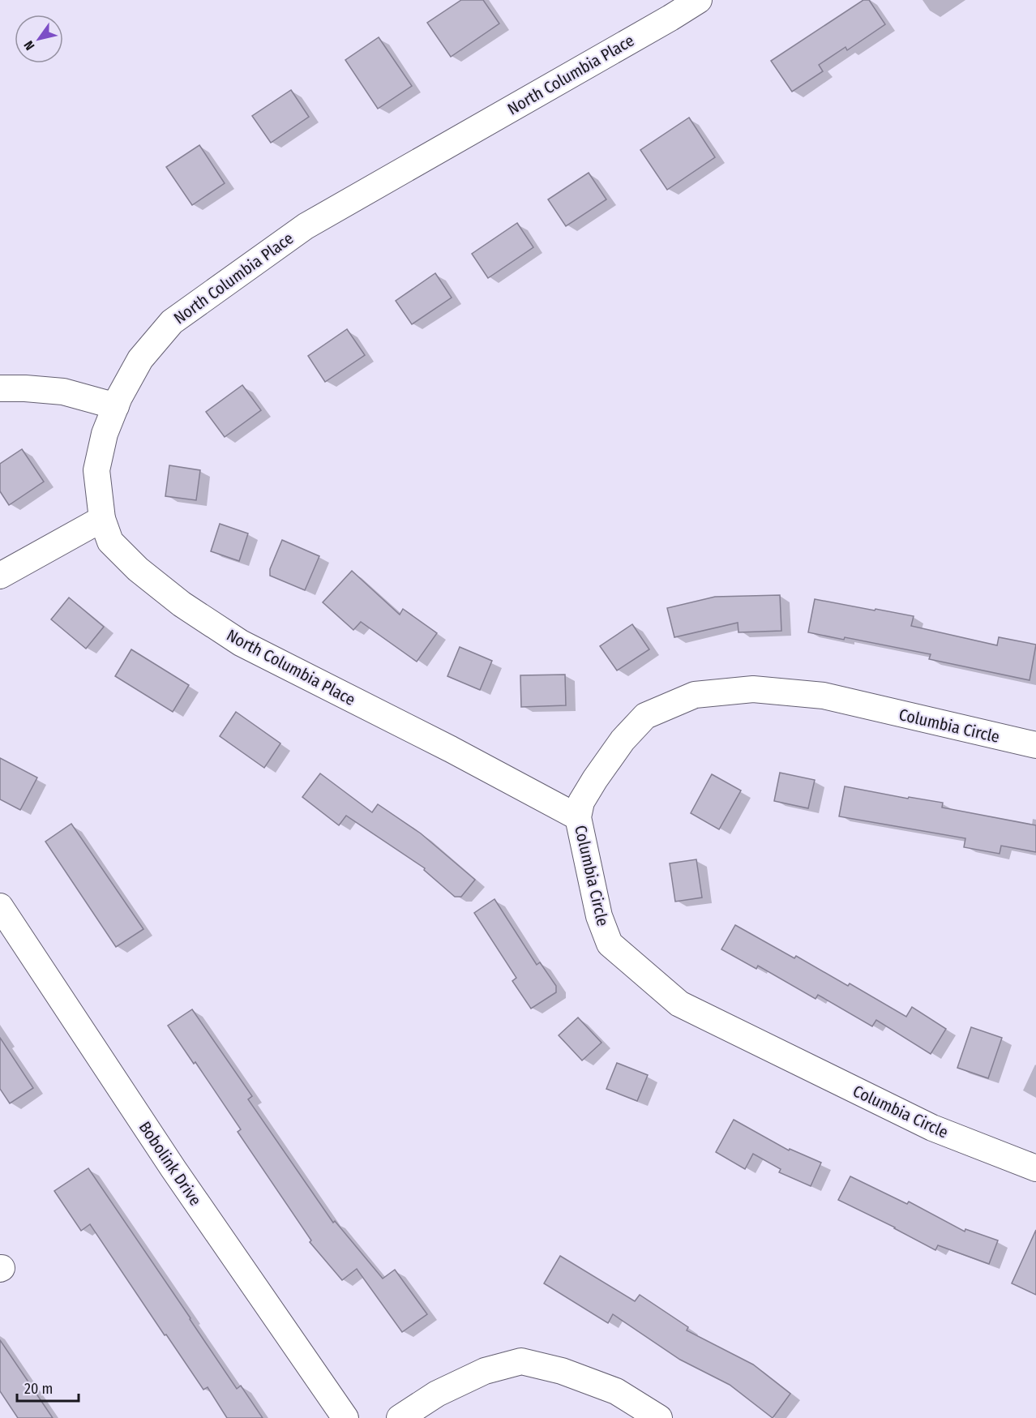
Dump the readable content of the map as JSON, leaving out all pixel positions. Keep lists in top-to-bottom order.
{
  "streets": {
    "street": ["North Columbia Place", "Columbia Circle", "Bobolink Drive"]
  },
  "crossings": [
    ["North Columbia Place", "Columbia Circle"]
  ],
  "scale_bar": "20 m",
  "north": "bottom left"
}
